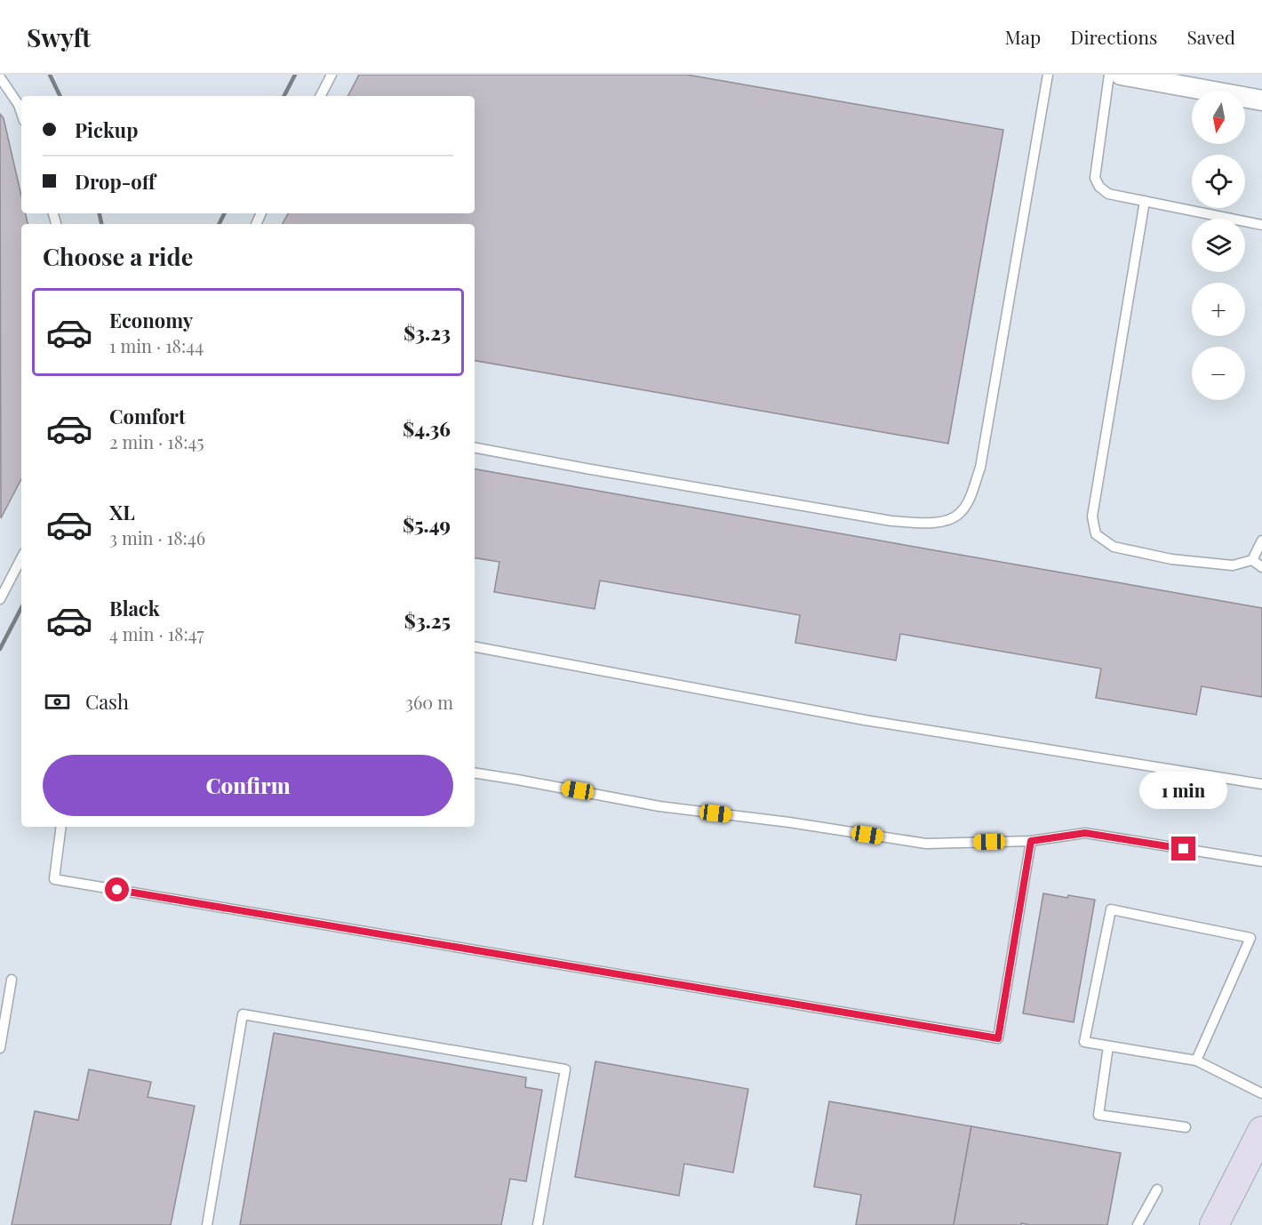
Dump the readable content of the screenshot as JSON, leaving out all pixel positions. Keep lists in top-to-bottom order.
{
  "north": "bottom",
  "page": {
    "header": "Swyft",
    "nav": ["Map", "Directions", "Saved"],
    "map_buttons": ["+", "−"],
    "banner": ["Pickup", "Drop-off"],
    "heading": "Choose a ride",
    "list": [
      {
        "name": "Economy",
        "note": "1 min · 18:44",
        "value": "$3.23"
      },
      {
        "name": "Comfort",
        "note": "2 min · 18:45",
        "value": "$4.36"
      },
      {
        "name": "XL",
        "note": "3 min · 18:46",
        "value": "$5.49"
      },
      {
        "name": "Black",
        "note": "4 min · 18:47",
        "value": "$3.25"
      }
    ],
    "pay": ["Cash", "360 m"],
    "buttons": "Confirm",
    "bubble": "1 min"
  }
}
